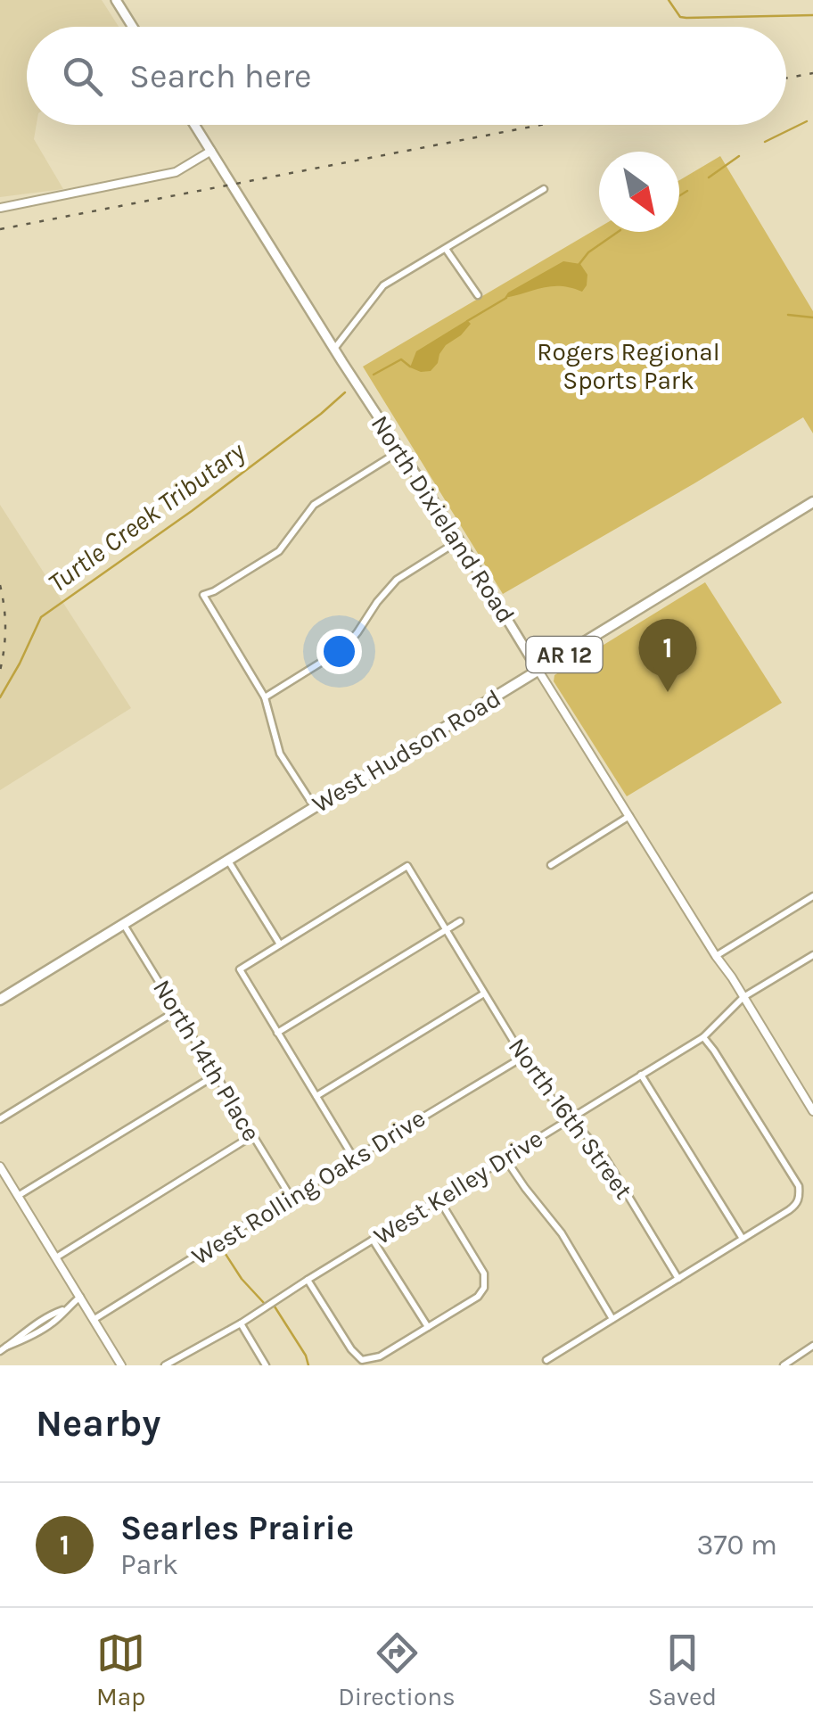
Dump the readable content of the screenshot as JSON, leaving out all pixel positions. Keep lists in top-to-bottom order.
{
  "streets": {
    "highway": ["AR 12", "West Hudson Road"],
    "main road": ["North Dixieland Road"],
    "street": [
      "North 14th Place",
      "North 16th Street",
      "West Rolling Oaks Drive",
      "West Kelley Drive"
    ]
  },
  "crossings": [
    ["North Dixieland Road", "West Hudson Road"],
    ["North Dixieland Road", "West Kelley Drive"],
    ["West Hudson Road", "North 14th Place"],
    ["North 14th Place", "West Rolling Oaks Drive"],
    ["North 16th Street", "West Rolling Oaks Drive"],
    ["North 16th Street", "West Kelley Drive"]
  ],
  "water": ["Turtle Creek Tributary"],
  "parks": ["Rogers Regional Sports Park"],
  "north": "bottom right",
  "page": {
    "search": "Search here",
    "pins": "1",
    "heading": "Nearby",
    "list": [
      {
        "mark": "1",
        "name": "Searles Prairie",
        "note": "Park",
        "value": "370 m"
      }
    ],
    "nav": ["Map", "Directions", "Saved"]
  }
}
